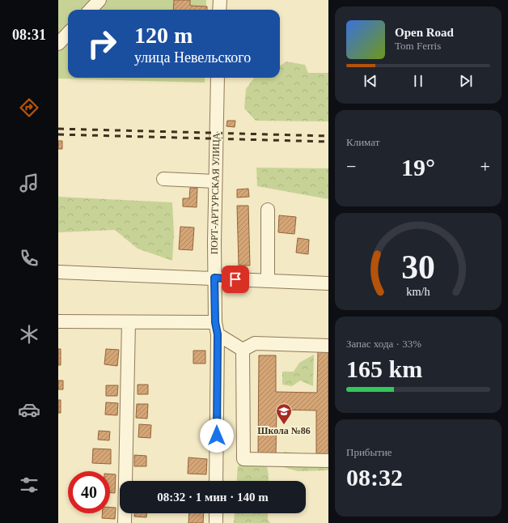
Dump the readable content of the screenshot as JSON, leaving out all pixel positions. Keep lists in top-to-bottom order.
{
  "streets": {
    "street": ["ПОРТ-АРТУРСКАЯ УЛИЦА"]
  },
  "places": {
    "school or university": ["Школа №86"]
  },
  "page": {
    "tabs": "08:31",
    "turn": ["120 m", "улица Невельского"],
    "song": ["Open Road", "Tom Ferris"],
    "tile": [
      "Климат",
      ["Запас хода · 33%", "165 km"],
      ["Прибытие", "08:32"]
    ],
    "heat": ["−", "19°", "+"],
    "limit": "40",
    "trip": "08:32 · 1 мин · 140 m",
    "gauge": ["30", "km/h"]
  }
}
